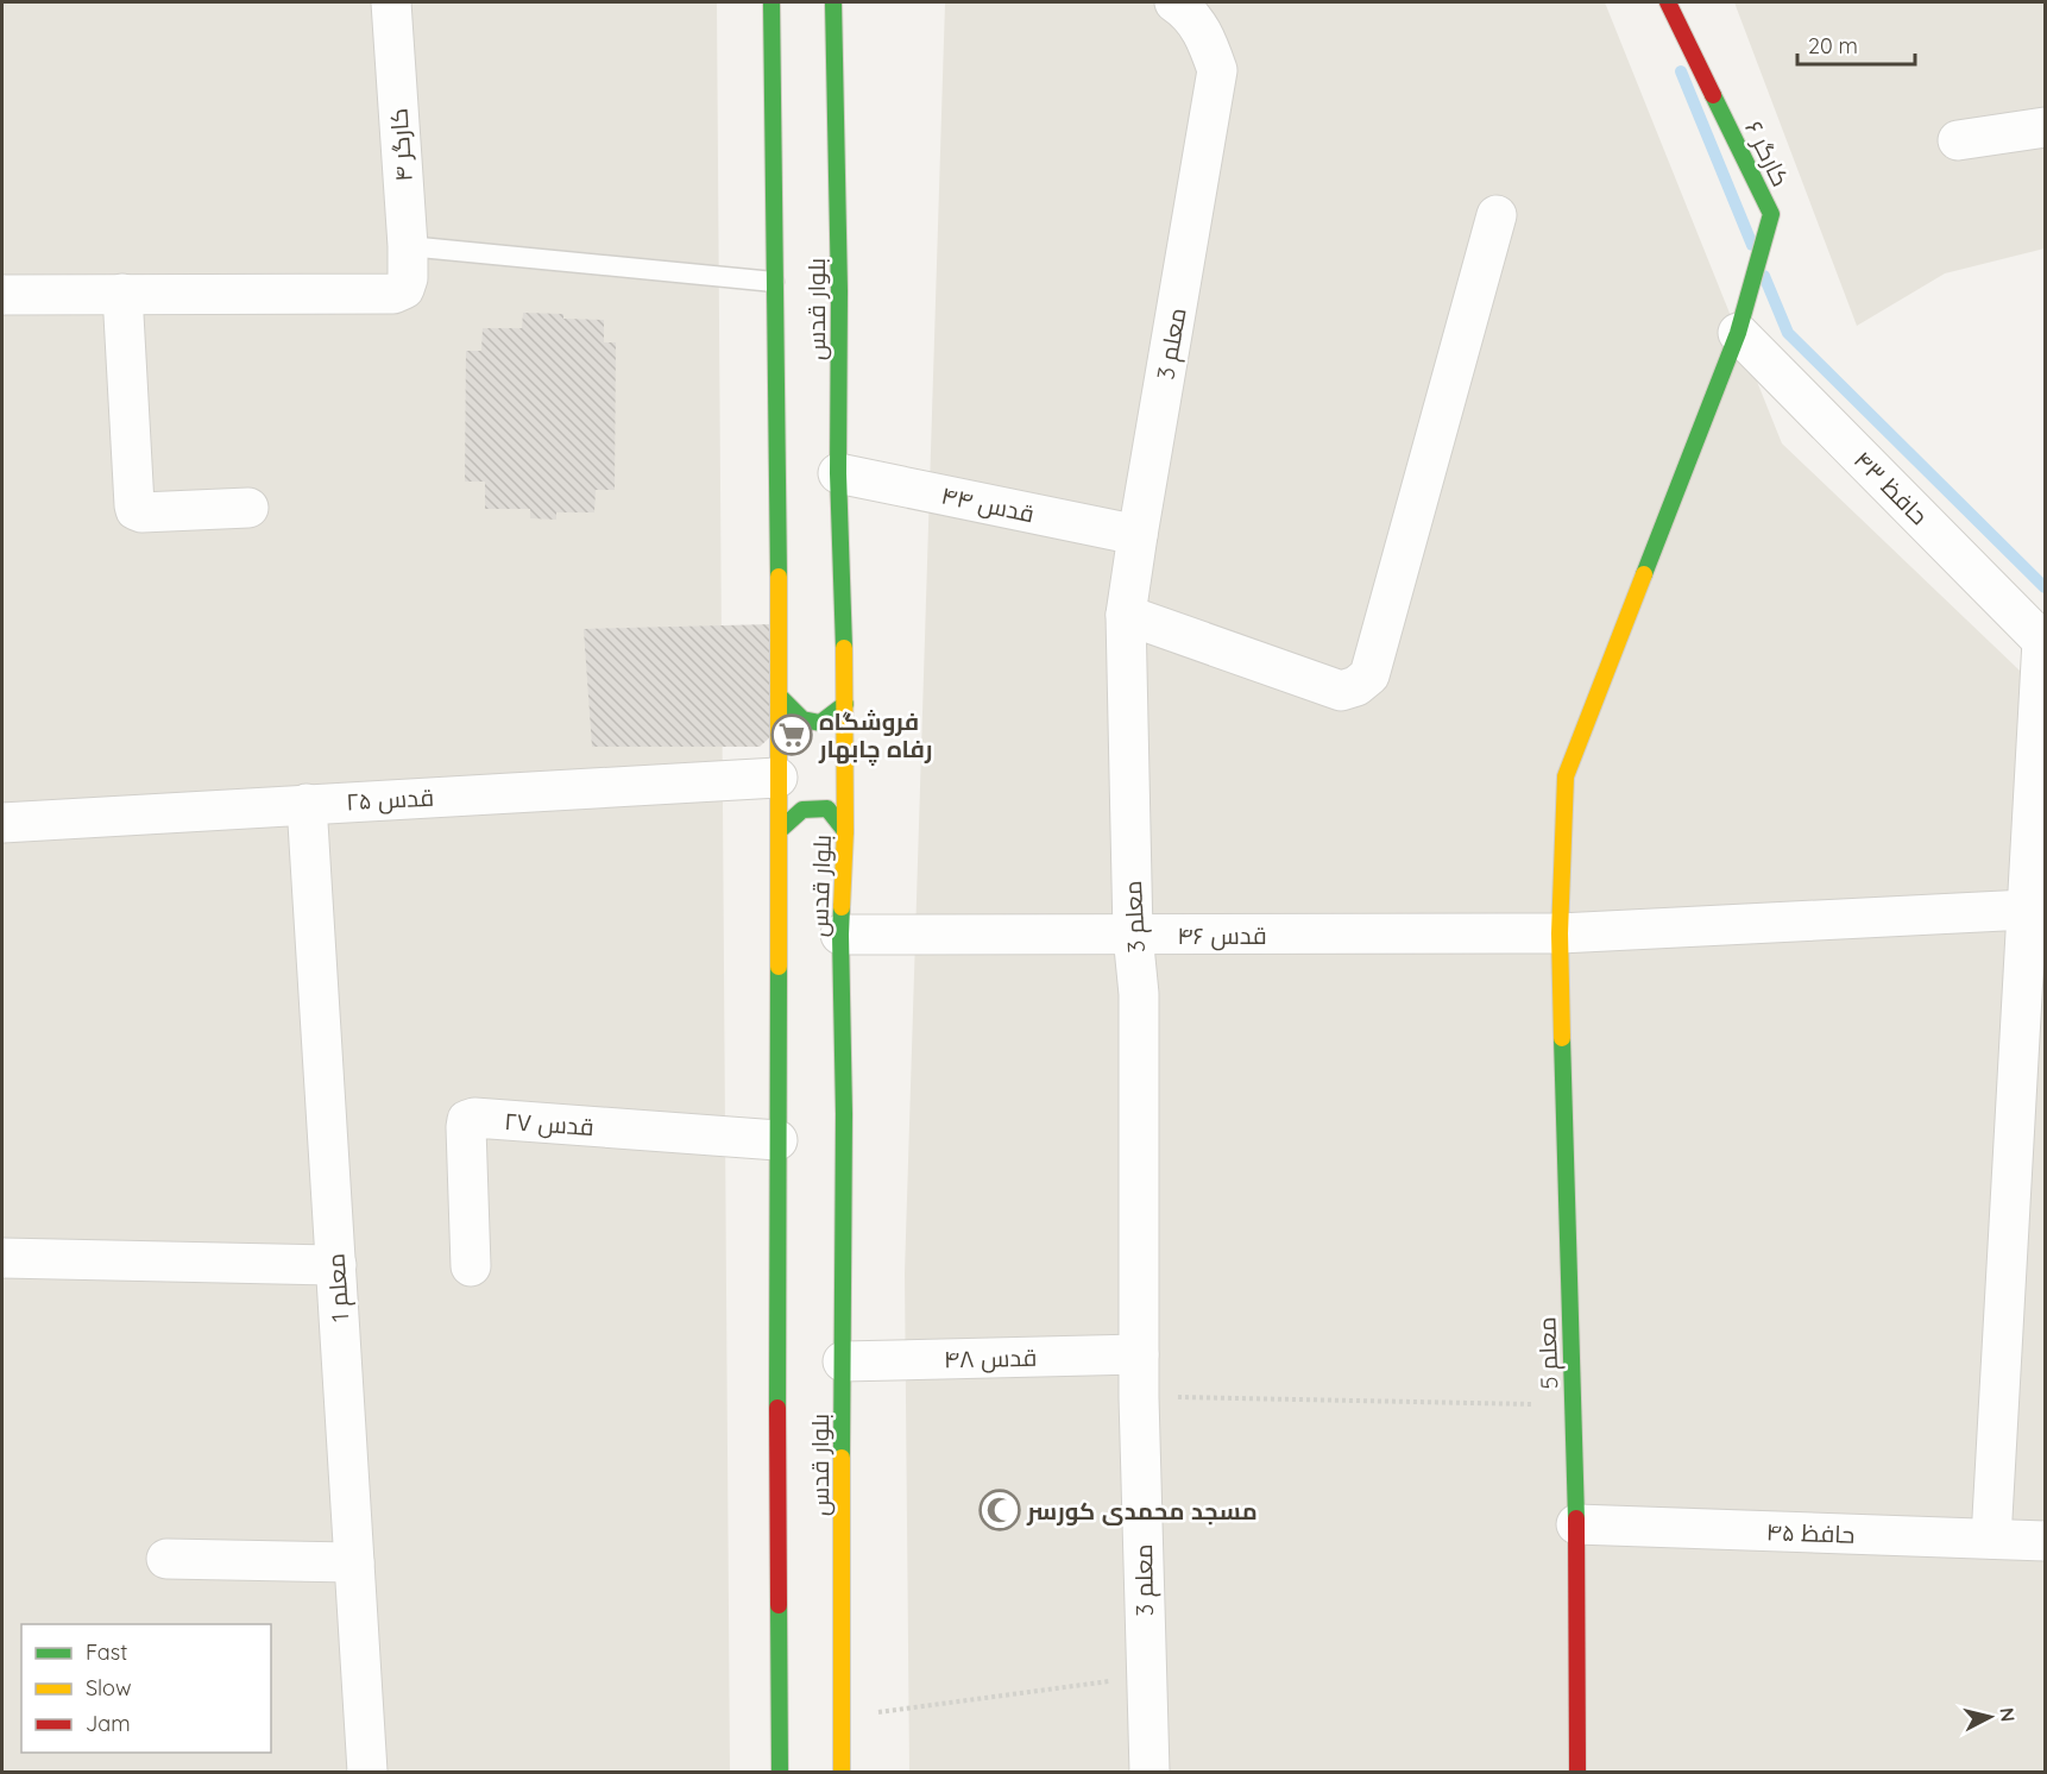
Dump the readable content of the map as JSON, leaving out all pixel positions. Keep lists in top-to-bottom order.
{
  "streets": {
    "main road": ["کارگر ۶", "بلوار قدس", "معلم 5"],
    "street": [
      "کارگر ۴",
      "معلم 3",
      "حافظ ۴۳",
      "قدس ۴۴",
      "قدس ۲۵",
      "قدس ۴۶",
      "قدس ۲۷",
      "معلم 1",
      "قدس ۴۸",
      "حافظ ۴۵"
    ]
  },
  "crossings": [
    ["کارگر ۶", "حافظ ۴۳"],
    ["کارگر ۶", "قدس ۴۶"],
    ["کارگر ۶", "معلم 5"],
    ["بلوار قدس", "قدس ۴۴"],
    ["بلوار قدس", "قدس ۲۵"],
    ["بلوار قدس", "قدس ۴۶"],
    ["بلوار قدس", "قدس ۲۷"],
    ["بلوار قدس", "قدس ۴۸"],
    ["معلم 3", "قدس ۴۴"],
    ["معلم 3", "قدس ۴۶"],
    ["معلم 3", "قدس ۴۸"],
    ["قدس ۲۵", "معلم 1"],
    ["قدس ۴۶", "معلم 5"],
    ["معلم 5", "حافظ ۴۵"]
  ],
  "places": {
    "supermarket": ["فروشگاه رفاه چابهار"],
    "mosque": ["مسجد محمدی کورسر"]
  },
  "legend": ["Fast", "Slow", "Jam"],
  "scale_bar": "20 m",
  "north": "right"
}
